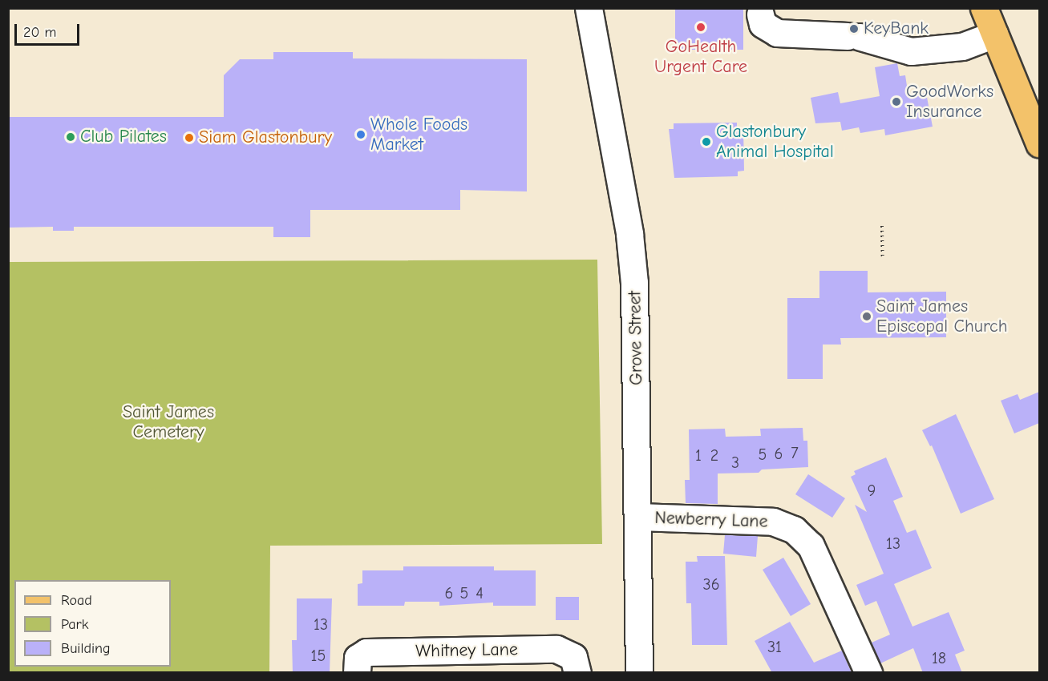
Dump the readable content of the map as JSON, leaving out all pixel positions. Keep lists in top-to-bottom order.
{
  "streets": {
    "street": ["Grove Street", "Newberry Lane", "Whitney Lane"]
  },
  "crossings": [
    ["Grove Street", "Newberry Lane"]
  ],
  "parks": ["Saint James Cemetery"],
  "places": [
    "GoHealth Urgent Care",
    "KeyBank",
    "GoodWorks Insurance",
    "Whole Foods Market",
    "Club Pilates",
    "Siam Glastonbury",
    "Glastonbury Animal Hospital",
    "Saint James Episcopal Church"
  ],
  "house_numbers": [
    "7",
    "6",
    "5",
    "1",
    "2",
    "3",
    "9",
    "13",
    "36",
    "6",
    "5",
    "4",
    "13",
    "31",
    "15",
    "18"
  ],
  "legend": ["Road", "Park", "Building"],
  "scale_bar": "20 m"
}
